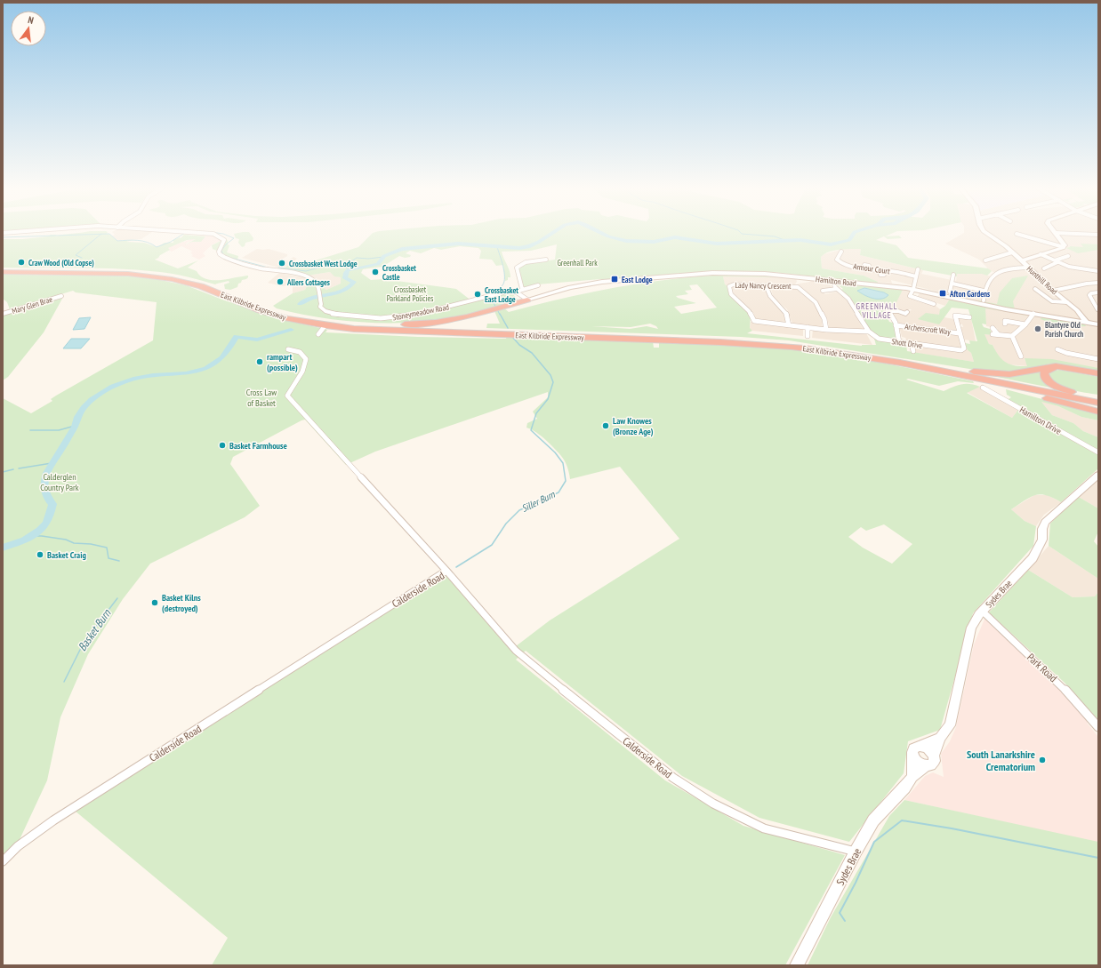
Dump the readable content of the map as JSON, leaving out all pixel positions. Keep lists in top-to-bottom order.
{
  "streets": {
    "highway": ["East Kilbride Expressway"],
    "main road": ["Hunthill Road", "Hamilton Road", "Sydes Brae"],
    "street": [
      "Armour Court",
      "Lady Nancy Crescent",
      "Mary Glen Brae",
      "Stoneymeadow Road",
      "Archerscroft Way",
      "Shott Drive",
      "Hamilton Drive",
      "Calderside Road",
      "Park Road"
    ]
  },
  "crossings": [
    ["Armour Court", "Hamilton Road"],
    ["Hunthill Road", "Hamilton Road"],
    ["Hamilton Road", "Shott Drive"],
    ["Lady Nancy Crescent", "Shott Drive"],
    ["Archerscroft Way", "Shott Drive"],
    ["Calderside Road", "Sydes Brae"],
    ["Sydes Brae", "Park Road"]
  ],
  "districts": ["GREENHALL VILLAGE"],
  "water": ["Siller Burn", "Basket Burn"],
  "parks": [
    "Greenhall Park",
    "Crossbasket Parkland Policies",
    "Cross Law of Basket",
    "Calderglen Country Park"
  ],
  "places": {
    "other": [
      "Craw Wood (Old Copse)",
      "Crossbasket West Lodge",
      "Crossbasket Castle",
      "Allers Cottages",
      "Crossbasket East Lodge",
      "Blantyre Old Parish Church",
      "rampart (possible)",
      "Law Knowes (Bronze Age)",
      "Basket Farmhouse",
      "Basket Craig",
      "Basket Kilns (destroyed)",
      "South Lanarkshire Crematorium"
    ],
    "transit": ["East Lodge", "Afton Gardens"]
  },
  "north": "top"
}
